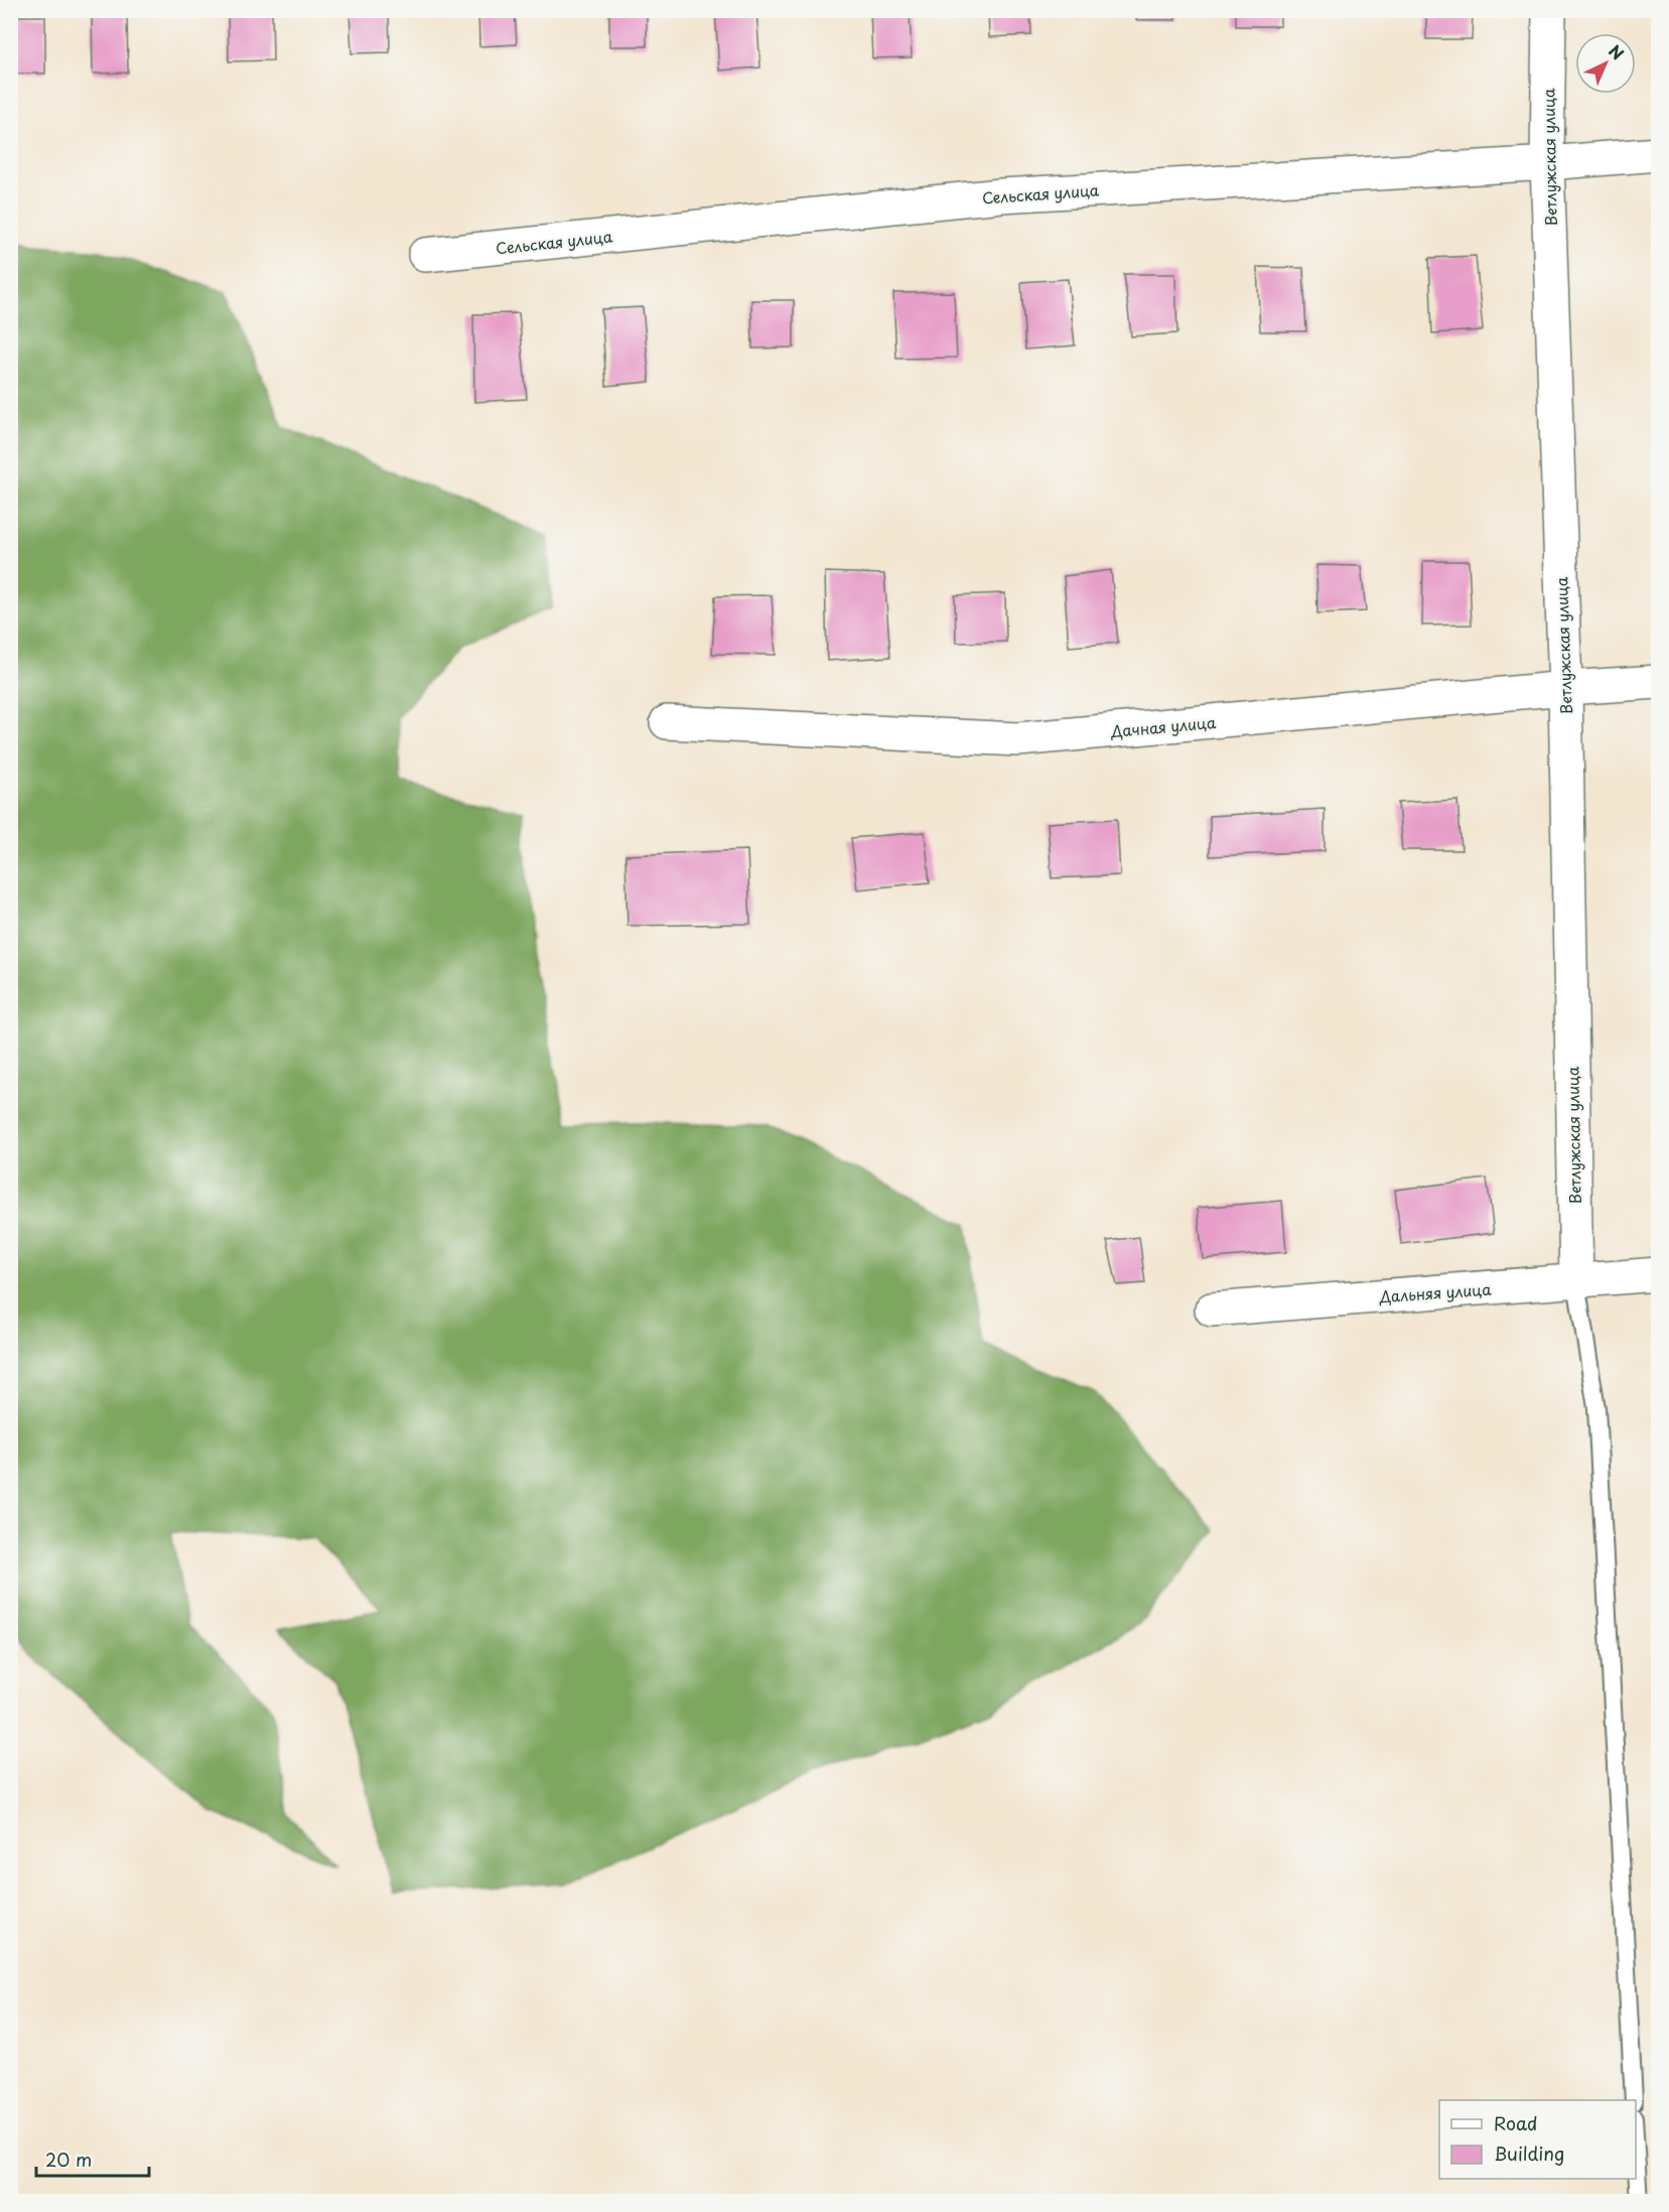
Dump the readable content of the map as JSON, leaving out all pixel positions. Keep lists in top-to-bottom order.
{
  "streets": {
    "street": [
      "Ветлужская улица",
      "Сельская улица",
      "Дачная улица",
      "Дальняя улица"
    ]
  },
  "crossings": [
    ["Ветлужская улица", "Сельская улица"],
    ["Ветлужская улица", "Дачная улица"],
    ["Ветлужская улица", "Дальняя улица"]
  ],
  "legend": ["Road", "Building"],
  "scale_bar": "20 m",
  "north": "top right"
}
